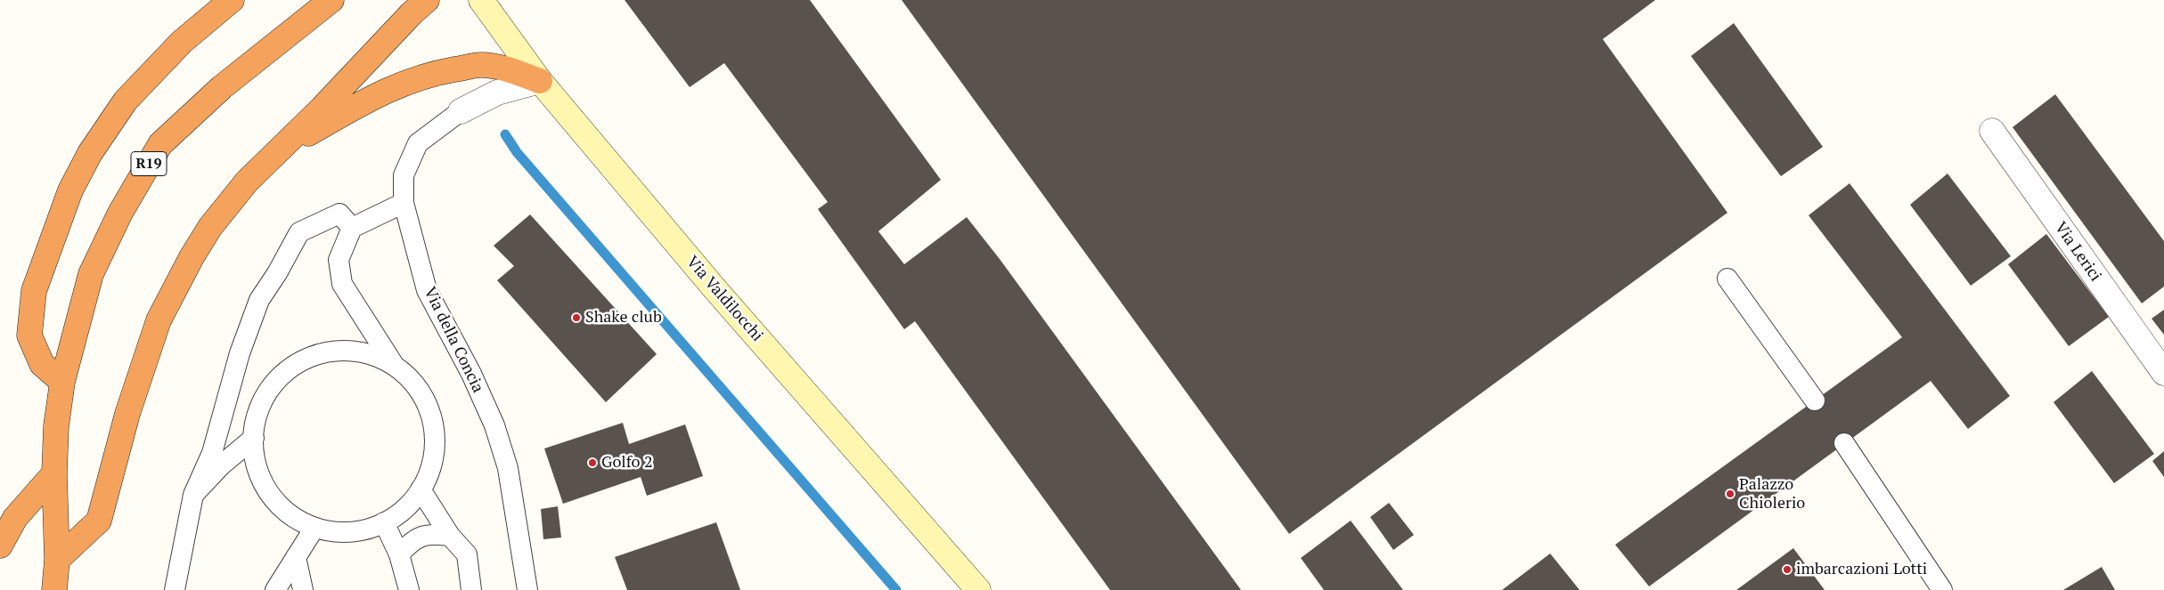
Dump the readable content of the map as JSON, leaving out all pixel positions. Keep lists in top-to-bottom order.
{
  "streets": {
    "highway": ["R19"],
    "main road": ["Via Valdilocchi"],
    "street": ["Via Lerici"],
    "lane": ["Via della Concia"]
  },
  "places": [
    "Shake club",
    "Golfo 2",
    "Palazzo Chiolerio",
    "imbarcazioni Lotti"
  ]
}
